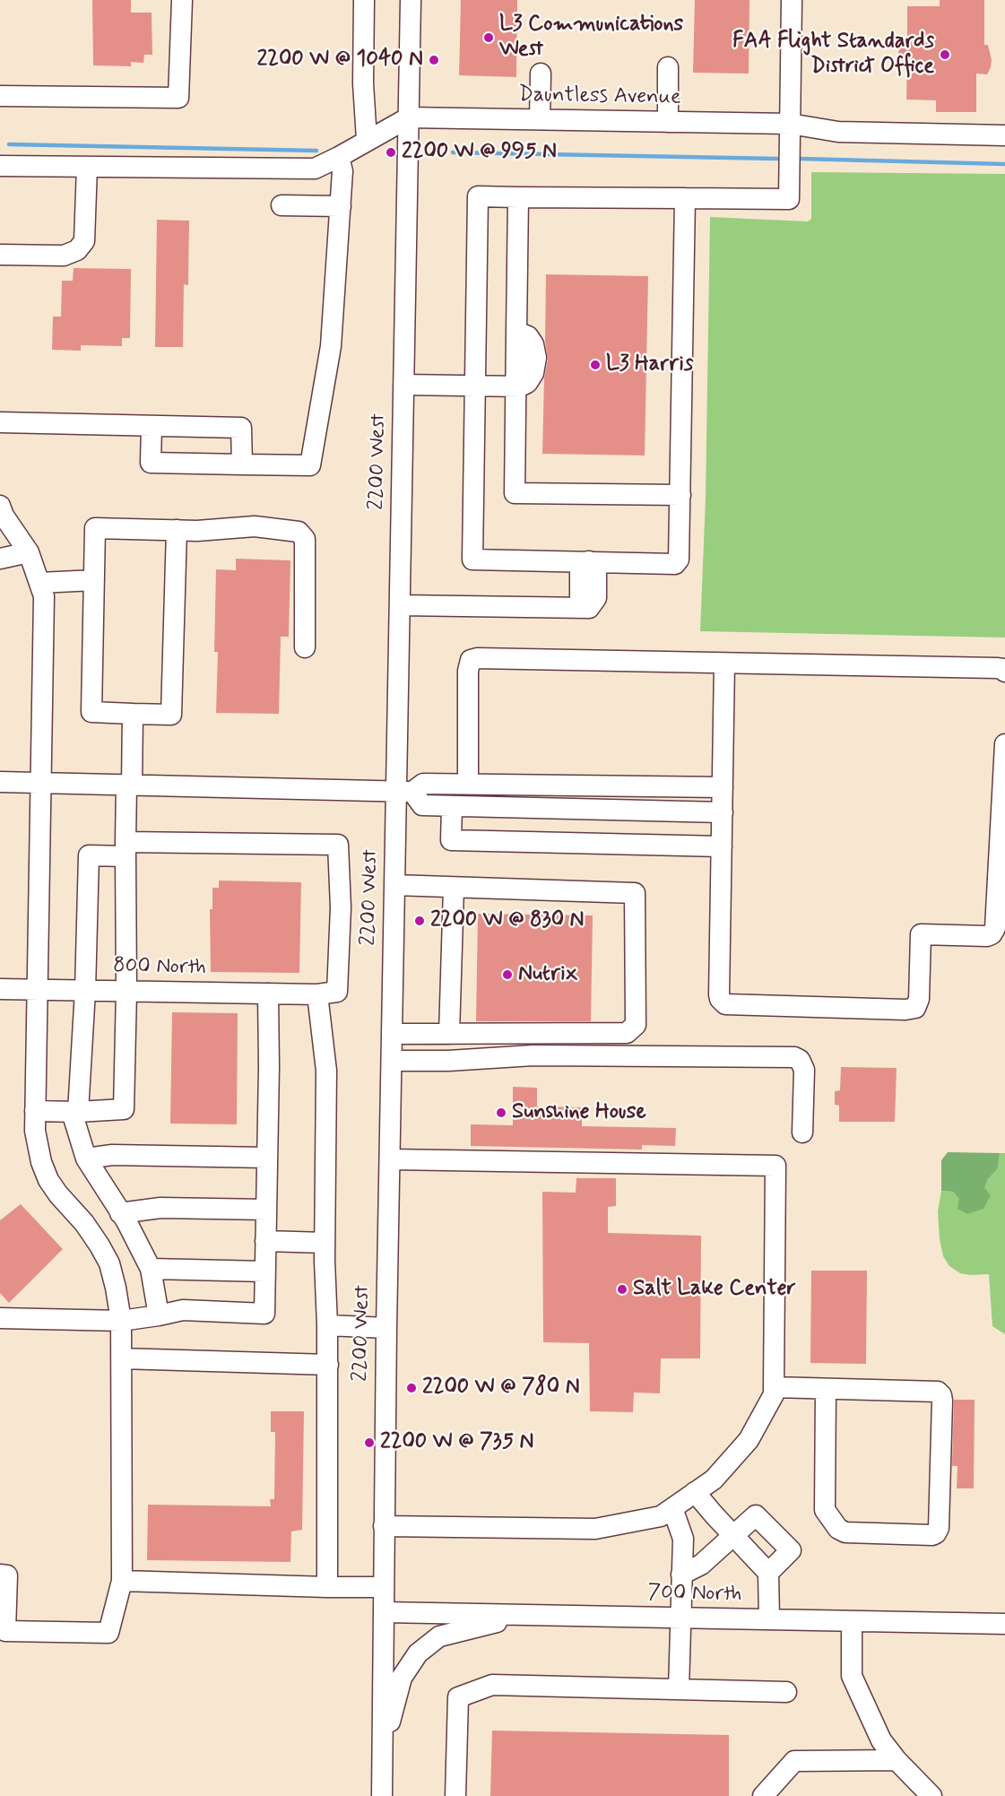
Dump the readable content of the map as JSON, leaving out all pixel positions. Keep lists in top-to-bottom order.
{
  "streets": {
    "street": [
      "Dauntless Avenue",
      "2200 West",
      "800 North",
      "700 North"
    ]
  },
  "crossings": [
    ["Dauntless Avenue", "2200 West"],
    ["2200 West", "700 North"]
  ],
  "places": [
    "L3 Communications West",
    "FAA Flight Standards District Office",
    "2200 W @ 1040 N",
    "2200 W @ 995 N",
    "L3 Harris",
    "2200 W @ 830 N",
    "Nutrix",
    "Sunshine House",
    "Salt Lake Center",
    "2200 W @ 780 N",
    "2200 W @ 735 N"
  ]
}
